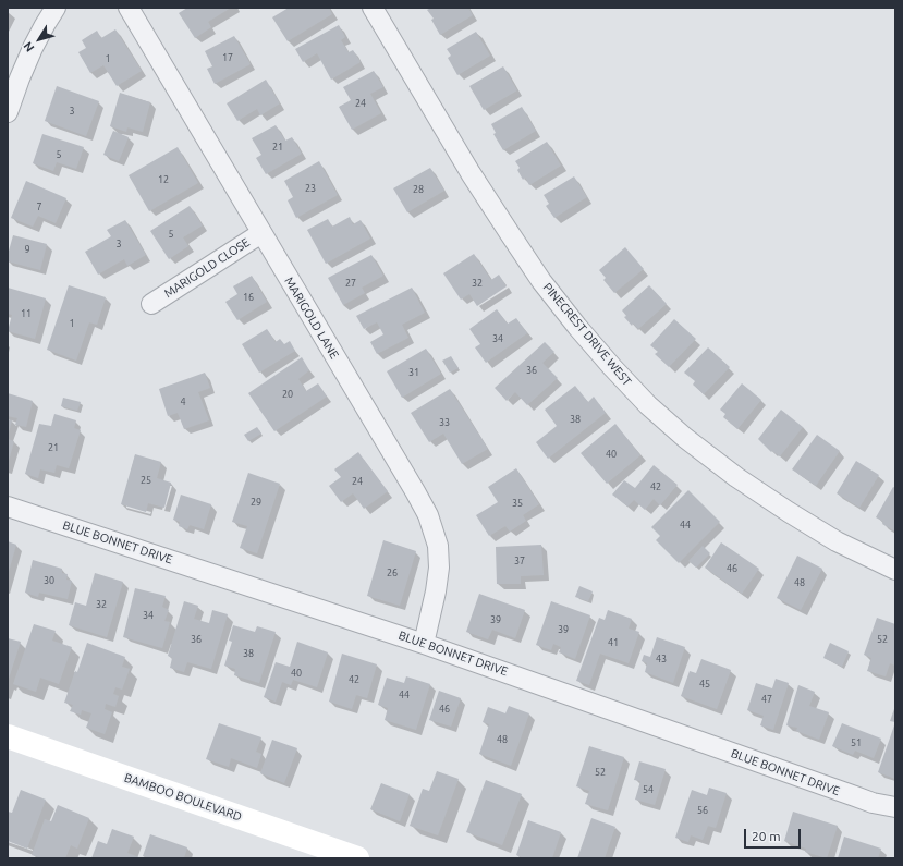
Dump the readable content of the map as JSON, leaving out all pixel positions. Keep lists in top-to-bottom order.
{
  "streets": {
    "main road": ["BAMBOO BOULEVARD"],
    "street": [
      "MARIGOLD CLOSE",
      "MARIGOLD LANE",
      "PINECREST DRIVE WEST",
      "BLUE BONNET DRIVE"
    ]
  },
  "crossings": [
    ["MARIGOLD CLOSE", "MARIGOLD LANE"],
    ["MARIGOLD LANE", "BLUE BONNET DRIVE"]
  ],
  "house_numbers": [
    "17",
    "1",
    "24",
    "3",
    "21",
    "5",
    "12",
    "23",
    "28",
    "7",
    "5",
    "3",
    "9",
    "27",
    "32",
    "16",
    "11",
    "1",
    "34",
    "36",
    "31",
    "20",
    "4",
    "38",
    "33",
    "21",
    "40",
    "25",
    "24",
    "42",
    "29",
    "35",
    "44",
    "37",
    "46",
    "26",
    "30",
    "48",
    "32",
    "34",
    "39",
    "39",
    "36",
    "52",
    "41",
    "38",
    "43",
    "40",
    "42",
    "45",
    "44",
    "47",
    "46",
    "48",
    "51",
    "52",
    "54",
    "56"
  ],
  "scale_bar": "20 m",
  "north": "bottom left"
}
